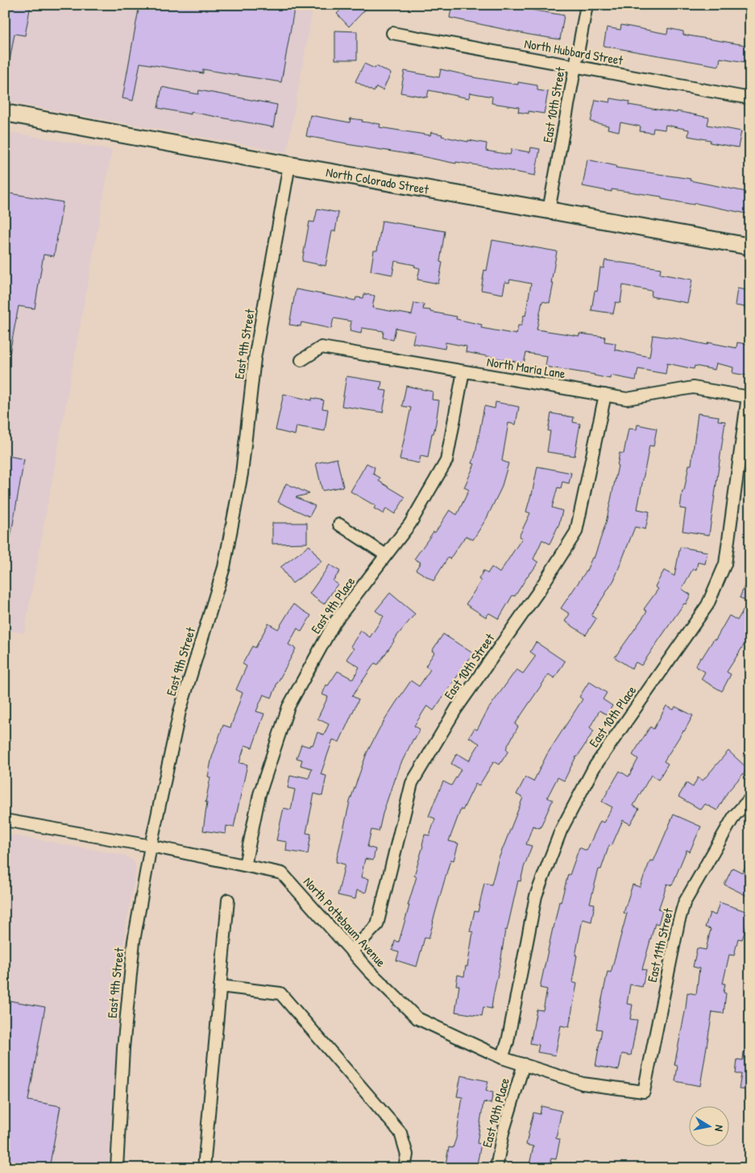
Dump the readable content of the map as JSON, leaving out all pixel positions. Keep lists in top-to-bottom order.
{
  "streets": {
    "street": [
      "North Hubbard Street",
      "East 10th Street",
      "North Colorado Street",
      "East 9th Street",
      "North Maria Lane",
      "East 9th Place",
      "East 10th Place",
      "North Pottebaum Avenue",
      "East 11th Street"
    ]
  },
  "crossings": [
    ["North Hubbard Street", "East 10th Street"],
    ["East 10th Street", "North Colorado Street"],
    ["East 10th Street", "North Maria Lane"],
    ["East 10th Street", "North Pottebaum Avenue"],
    ["North Colorado Street", "East 9th Street"],
    ["East 9th Street", "North Pottebaum Avenue"],
    ["North Maria Lane", "East 9th Place"],
    ["North Maria Lane", "East 10th Place"],
    ["East 9th Place", "North Pottebaum Avenue"],
    ["East 10th Place", "North Pottebaum Avenue"],
    ["North Pottebaum Avenue", "East 11th Street"]
  ],
  "north": "right"
}
